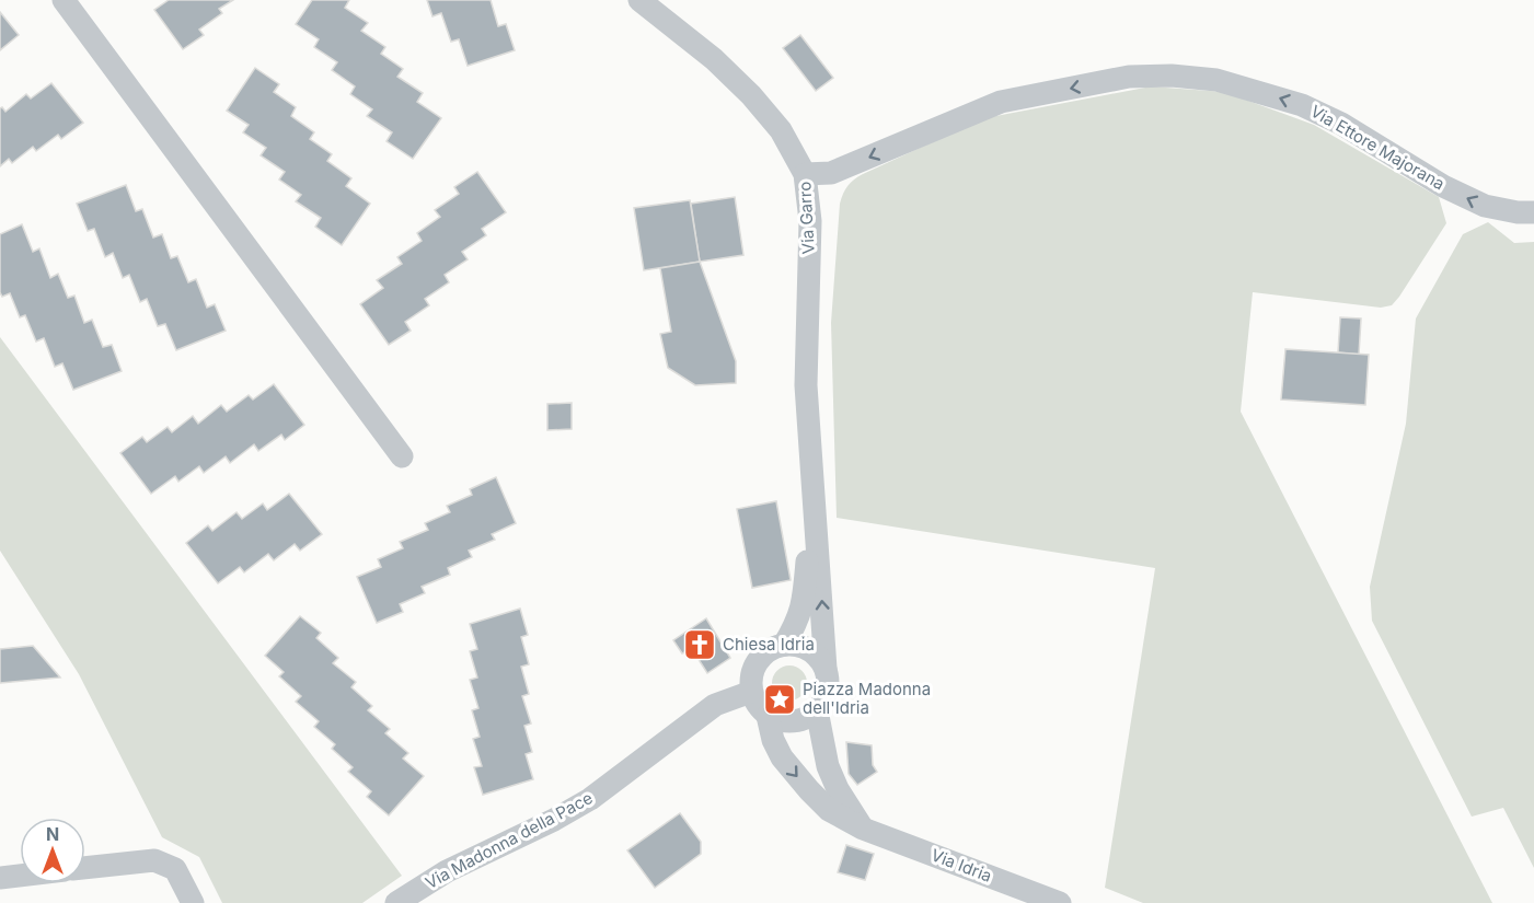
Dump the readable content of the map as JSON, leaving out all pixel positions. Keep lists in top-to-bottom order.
{
  "streets": {
    "street": [
      "Via Ettore Majorana",
      "Via Garro",
      "Via Madonna della Pace",
      "Via Idria"
    ]
  },
  "crossings": [
    ["Via Ettore Majorana", "Via Garro"],
    ["Via Garro", "Via Madonna della Pace"],
    ["Via Garro", "Via Idria"],
    ["Via Madonna della Pace", "Via Idria"]
  ],
  "one_way": ["Via Ettore Majorana"],
  "places": {
    "church": ["Chiesa Idria"],
    "place": ["Piazza Madonna dell'Idria"]
  },
  "north": "top"
}
